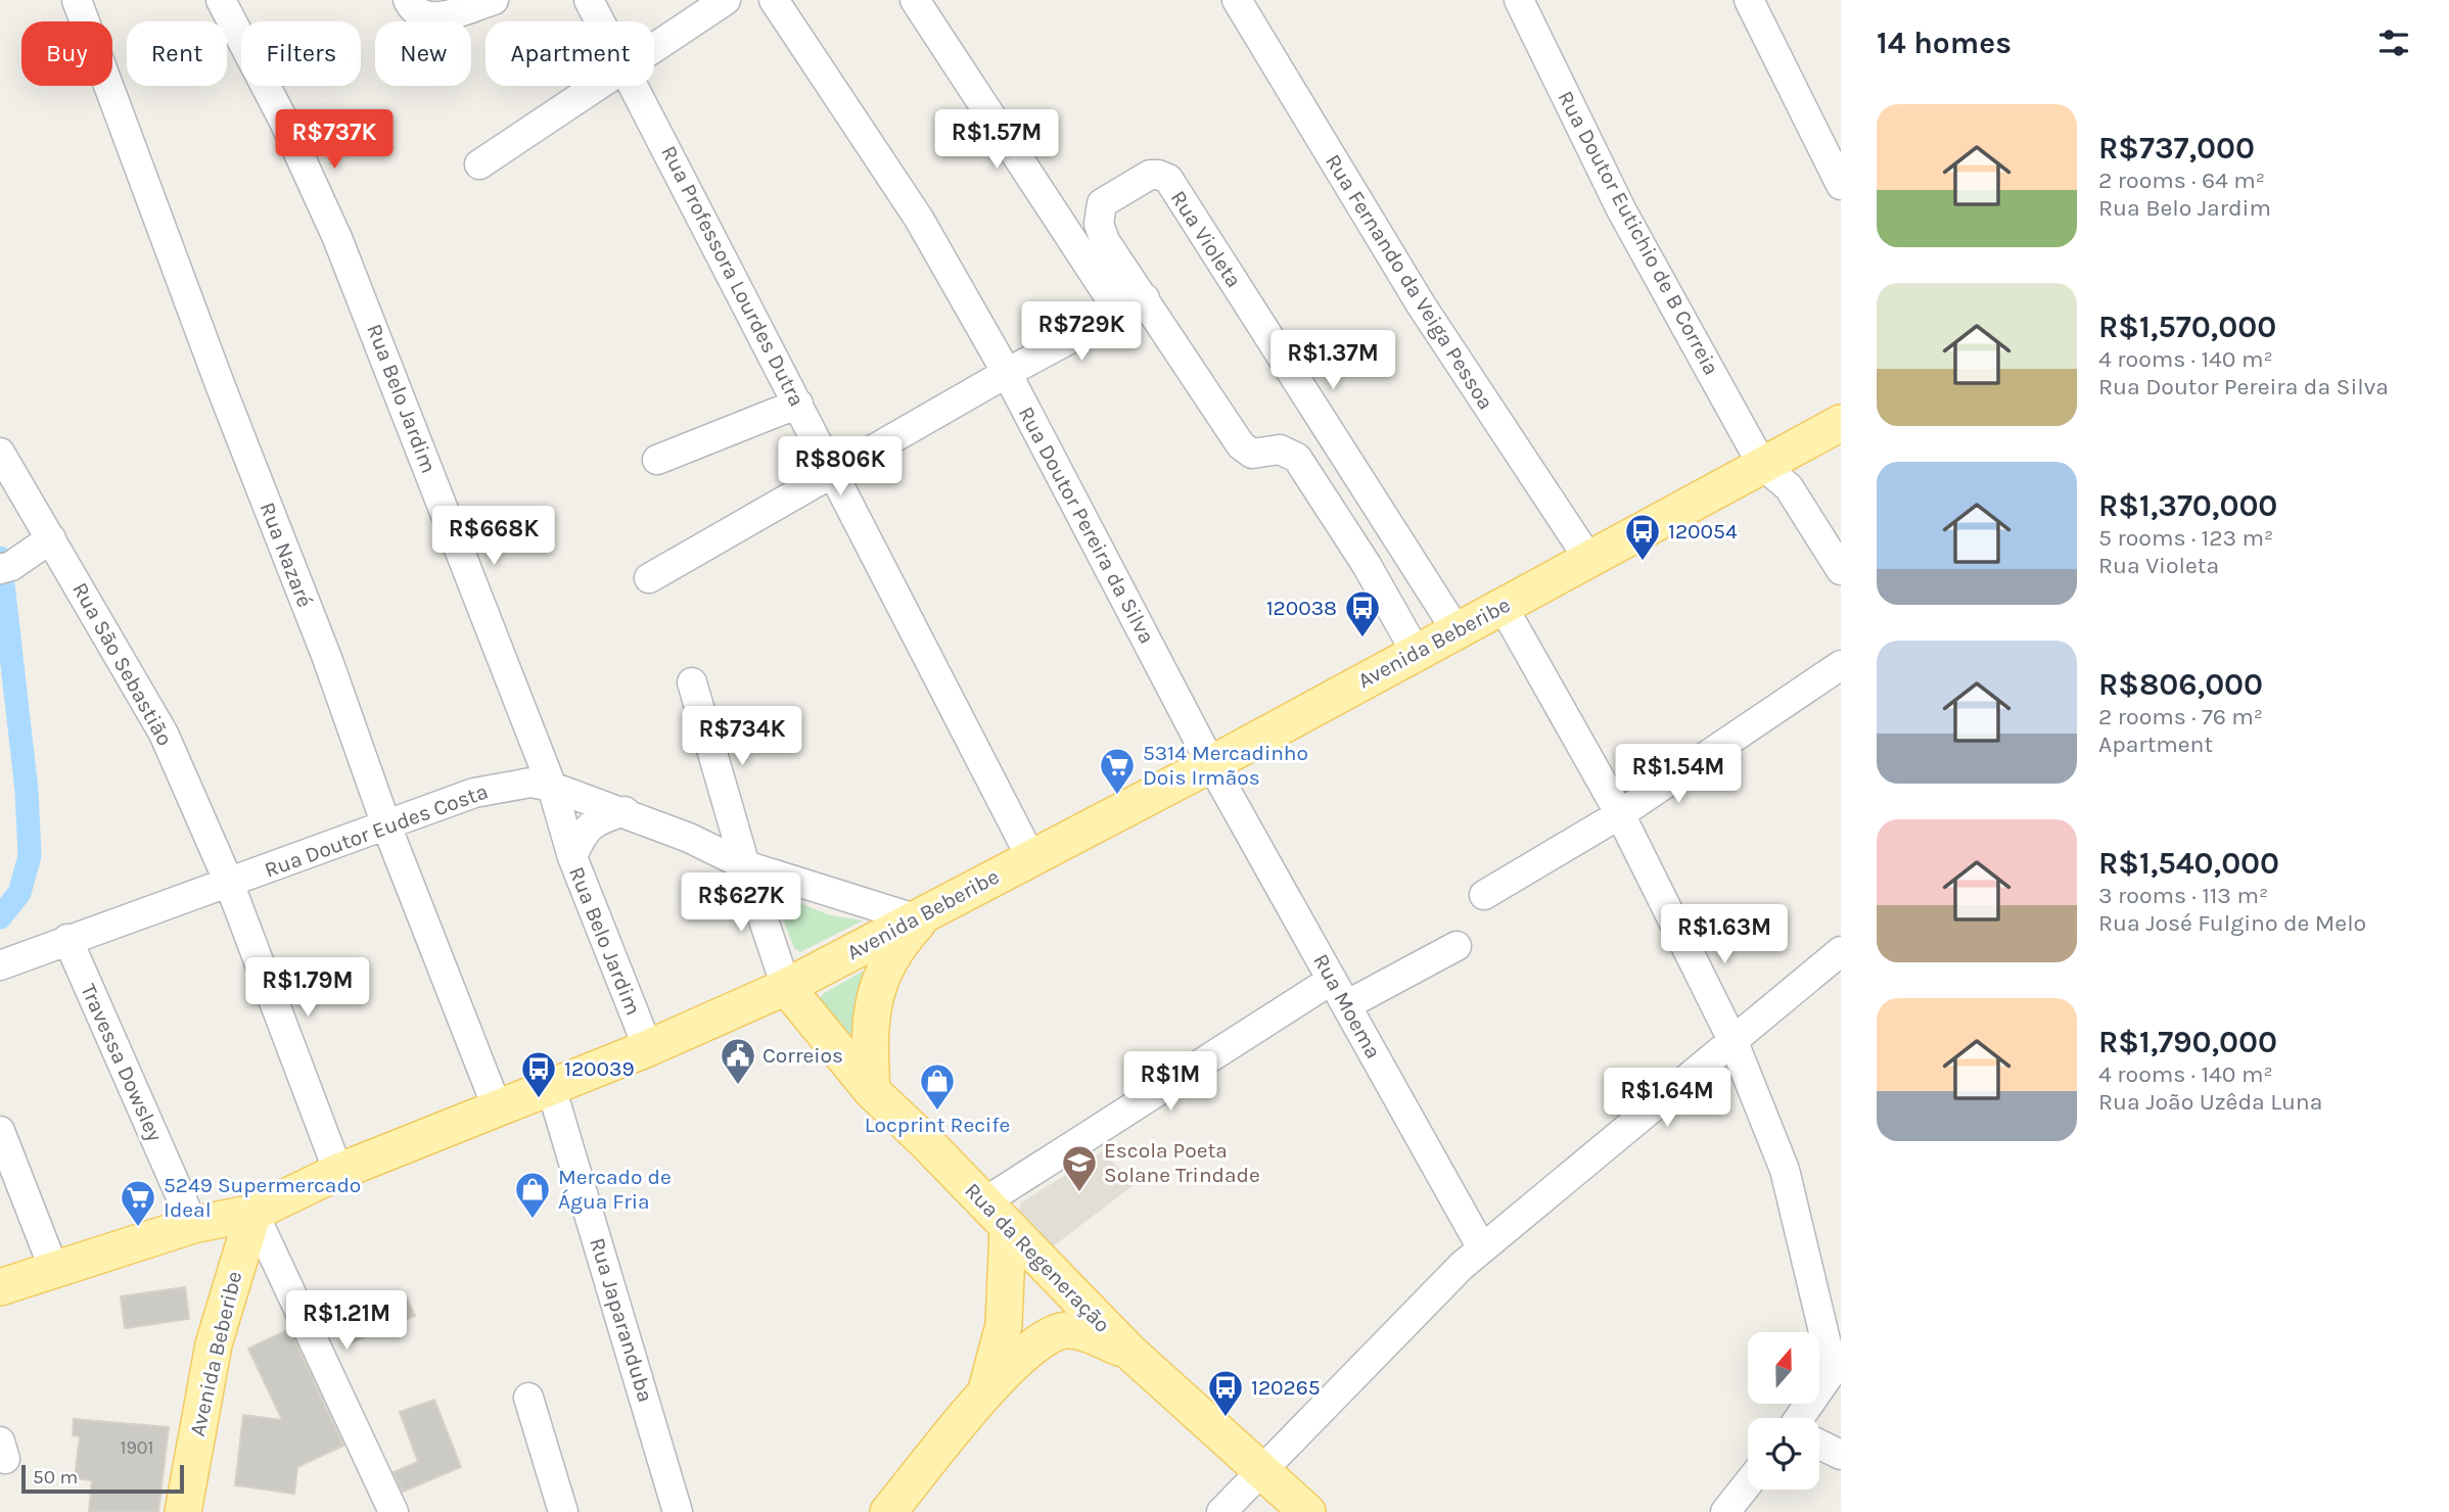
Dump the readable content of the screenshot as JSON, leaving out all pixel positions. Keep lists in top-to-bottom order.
{
  "streets": {
    "main road": ["Avenida Beberibe", "Rua da Regeneração"],
    "street": [
      "Rua Doutor Eutichio de B Correia",
      "Rua Violeta",
      "Rua Professora Lourdes Dutra",
      "Rua Fernando da Veiga Pessoa",
      "Rua Belo Jardim",
      "Rua Doutor Pereira da Silva",
      "Rua Nazaré",
      "Rua São Sebastião",
      "Rua Doutor Eudes Costa",
      "Rua Moema",
      "Travessa Dowsley",
      "Rua Japaranduba"
    ]
  },
  "crossings": [
    ["Rua Doutor Eutichio de B Correia", "Avenida Beberibe"],
    ["Rua Violeta", "Avenida Beberibe"],
    ["Rua Professora Lourdes Dutra", "Avenida Beberibe"],
    ["Rua Fernando da Veiga Pessoa", "Avenida Beberibe"],
    ["Rua Belo Jardim", "Avenida Beberibe"],
    ["Rua Belo Jardim", "Rua Doutor Eudes Costa"],
    ["Rua Doutor Pereira da Silva", "Avenida Beberibe"],
    ["Rua Doutor Pereira da Silva", "Rua Moema"],
    ["Rua Nazaré", "Avenida Beberibe"],
    ["Rua Nazaré", "Rua Doutor Eudes Costa"],
    ["Avenida Beberibe", "Rua São Sebastião"],
    ["Avenida Beberibe", "Rua Doutor Eudes Costa"],
    ["Avenida Beberibe", "Rua Moema"],
    ["Avenida Beberibe", "Rua da Regeneração"],
    ["Avenida Beberibe", "Rua Japaranduba"],
    ["Rua São Sebastião", "Rua Doutor Eudes Costa"],
    ["Rua Doutor Eudes Costa", "Travessa Dowsley"]
  ],
  "places": {
    "bus stop": [
      "120054",
      "120038",
      "120039",
      "120265"
    ],
    "supermarket": ["5314 Mercadinho Dois Irmãos", "5249 Supermercado Ideal"],
    "public building": ["Correios"],
    "shop": ["Locprint Recife", "Mercado de Água Fria"],
    "school or university": ["Escola Poeta Solane Trindade"]
  },
  "house_numbers": ["1901"],
  "scale_bar": "50 m",
  "north": "top",
  "page": {
    "heading": "14 homes",
    "chip": [
      "Buy",
      "Rent",
      "Filters",
      "New",
      "Apartment"
    ],
    "list": [
      {
        "name": "R$737,000",
        "note": "2 rooms · 64 m² · Rua Belo Jardim"
      },
      {
        "name": "R$1,570,000",
        "note": "4 rooms · 140 m² · Rua Doutor Pereira da Silva"
      },
      {
        "name": "R$1,370,000",
        "note": "5 rooms · 123 m² · Rua Violeta"
      },
      {
        "name": "R$806,000",
        "note": "2 rooms · 76 m² · Apartment"
      },
      {
        "name": "R$1,540,000",
        "note": "3 rooms · 113 m² · Rua José Fulgino de Melo"
      },
      {
        "name": "R$1,790,000",
        "note": "4 rooms · 140 m² · Rua João Uzêda Luna"
      }
    ],
    "price": [
      "R$737K",
      "R$1.57M",
      "R$729K",
      "R$1.37M",
      "R$806K",
      "R$668K",
      "R$734K",
      "R$1.54M",
      "R$627K",
      "R$1.63M",
      "R$1.79M",
      "R$1M",
      "R$1.64M",
      "R$1.21M"
    ],
    "scale": "50 m"
  }
}
